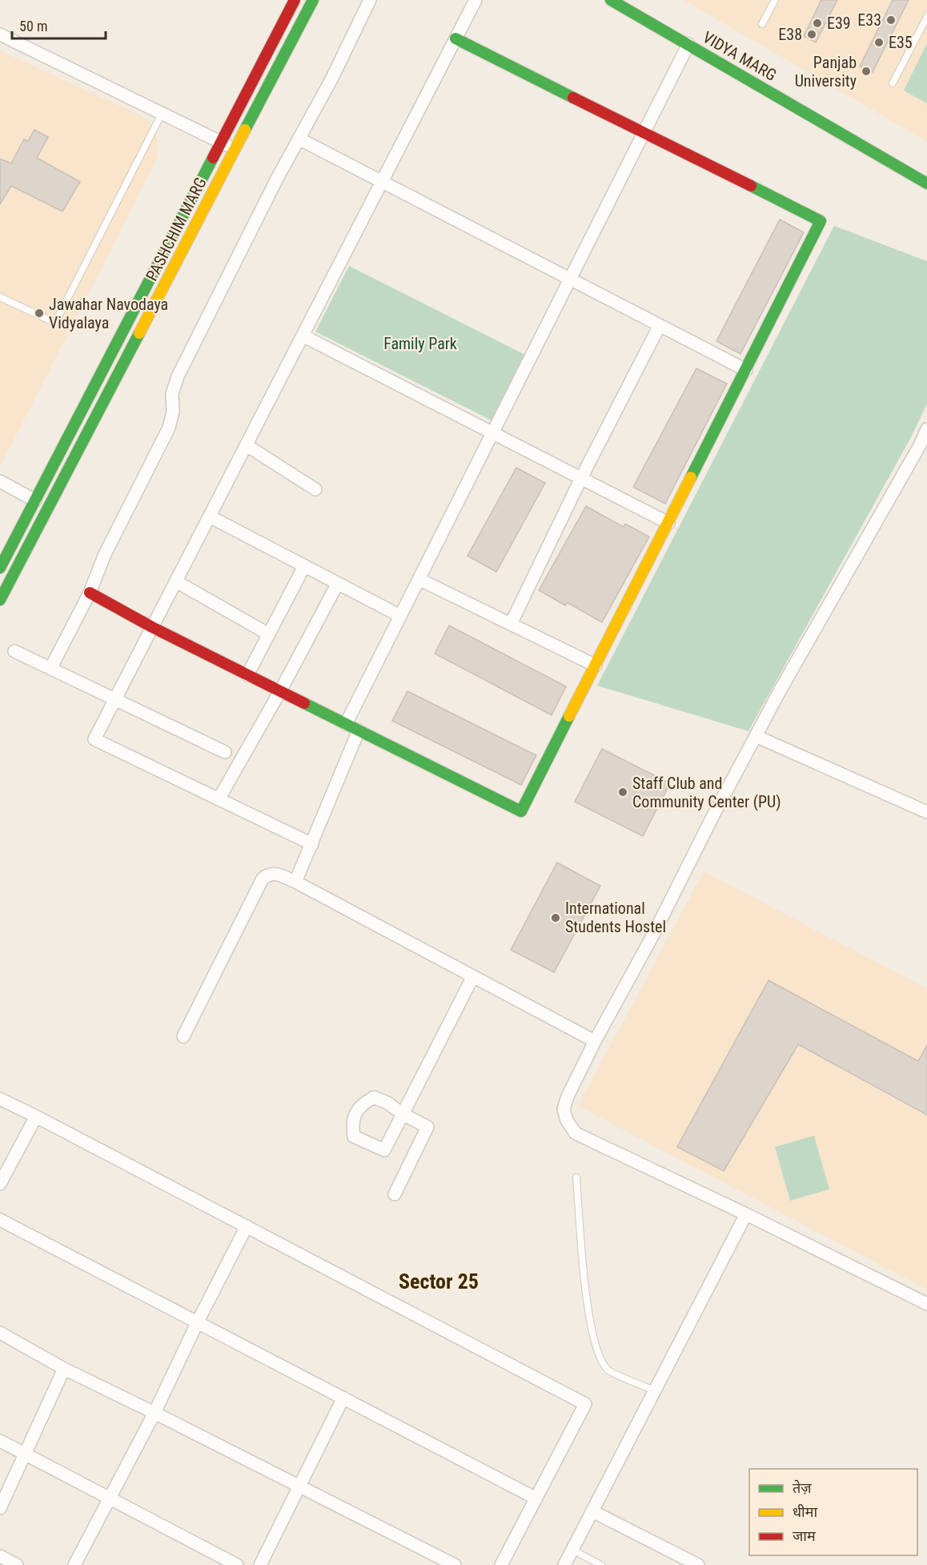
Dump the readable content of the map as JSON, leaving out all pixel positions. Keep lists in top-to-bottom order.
{
  "streets": {
    "main road": ["VIDYA MARG", "PASHCHIM MARG"]
  },
  "districts": ["Sector 25"],
  "parks": ["Family Park"],
  "places": [
    "E33",
    "E39",
    "E38",
    "E35",
    "Panjab University",
    "Jawahar Navodaya Vidyalaya",
    "Staff Club and Community Center (PU)",
    "International Students Hostel"
  ],
  "legend": ["तेज़", "धीमा", "जाम"],
  "scale_bar": "50 m"
}
